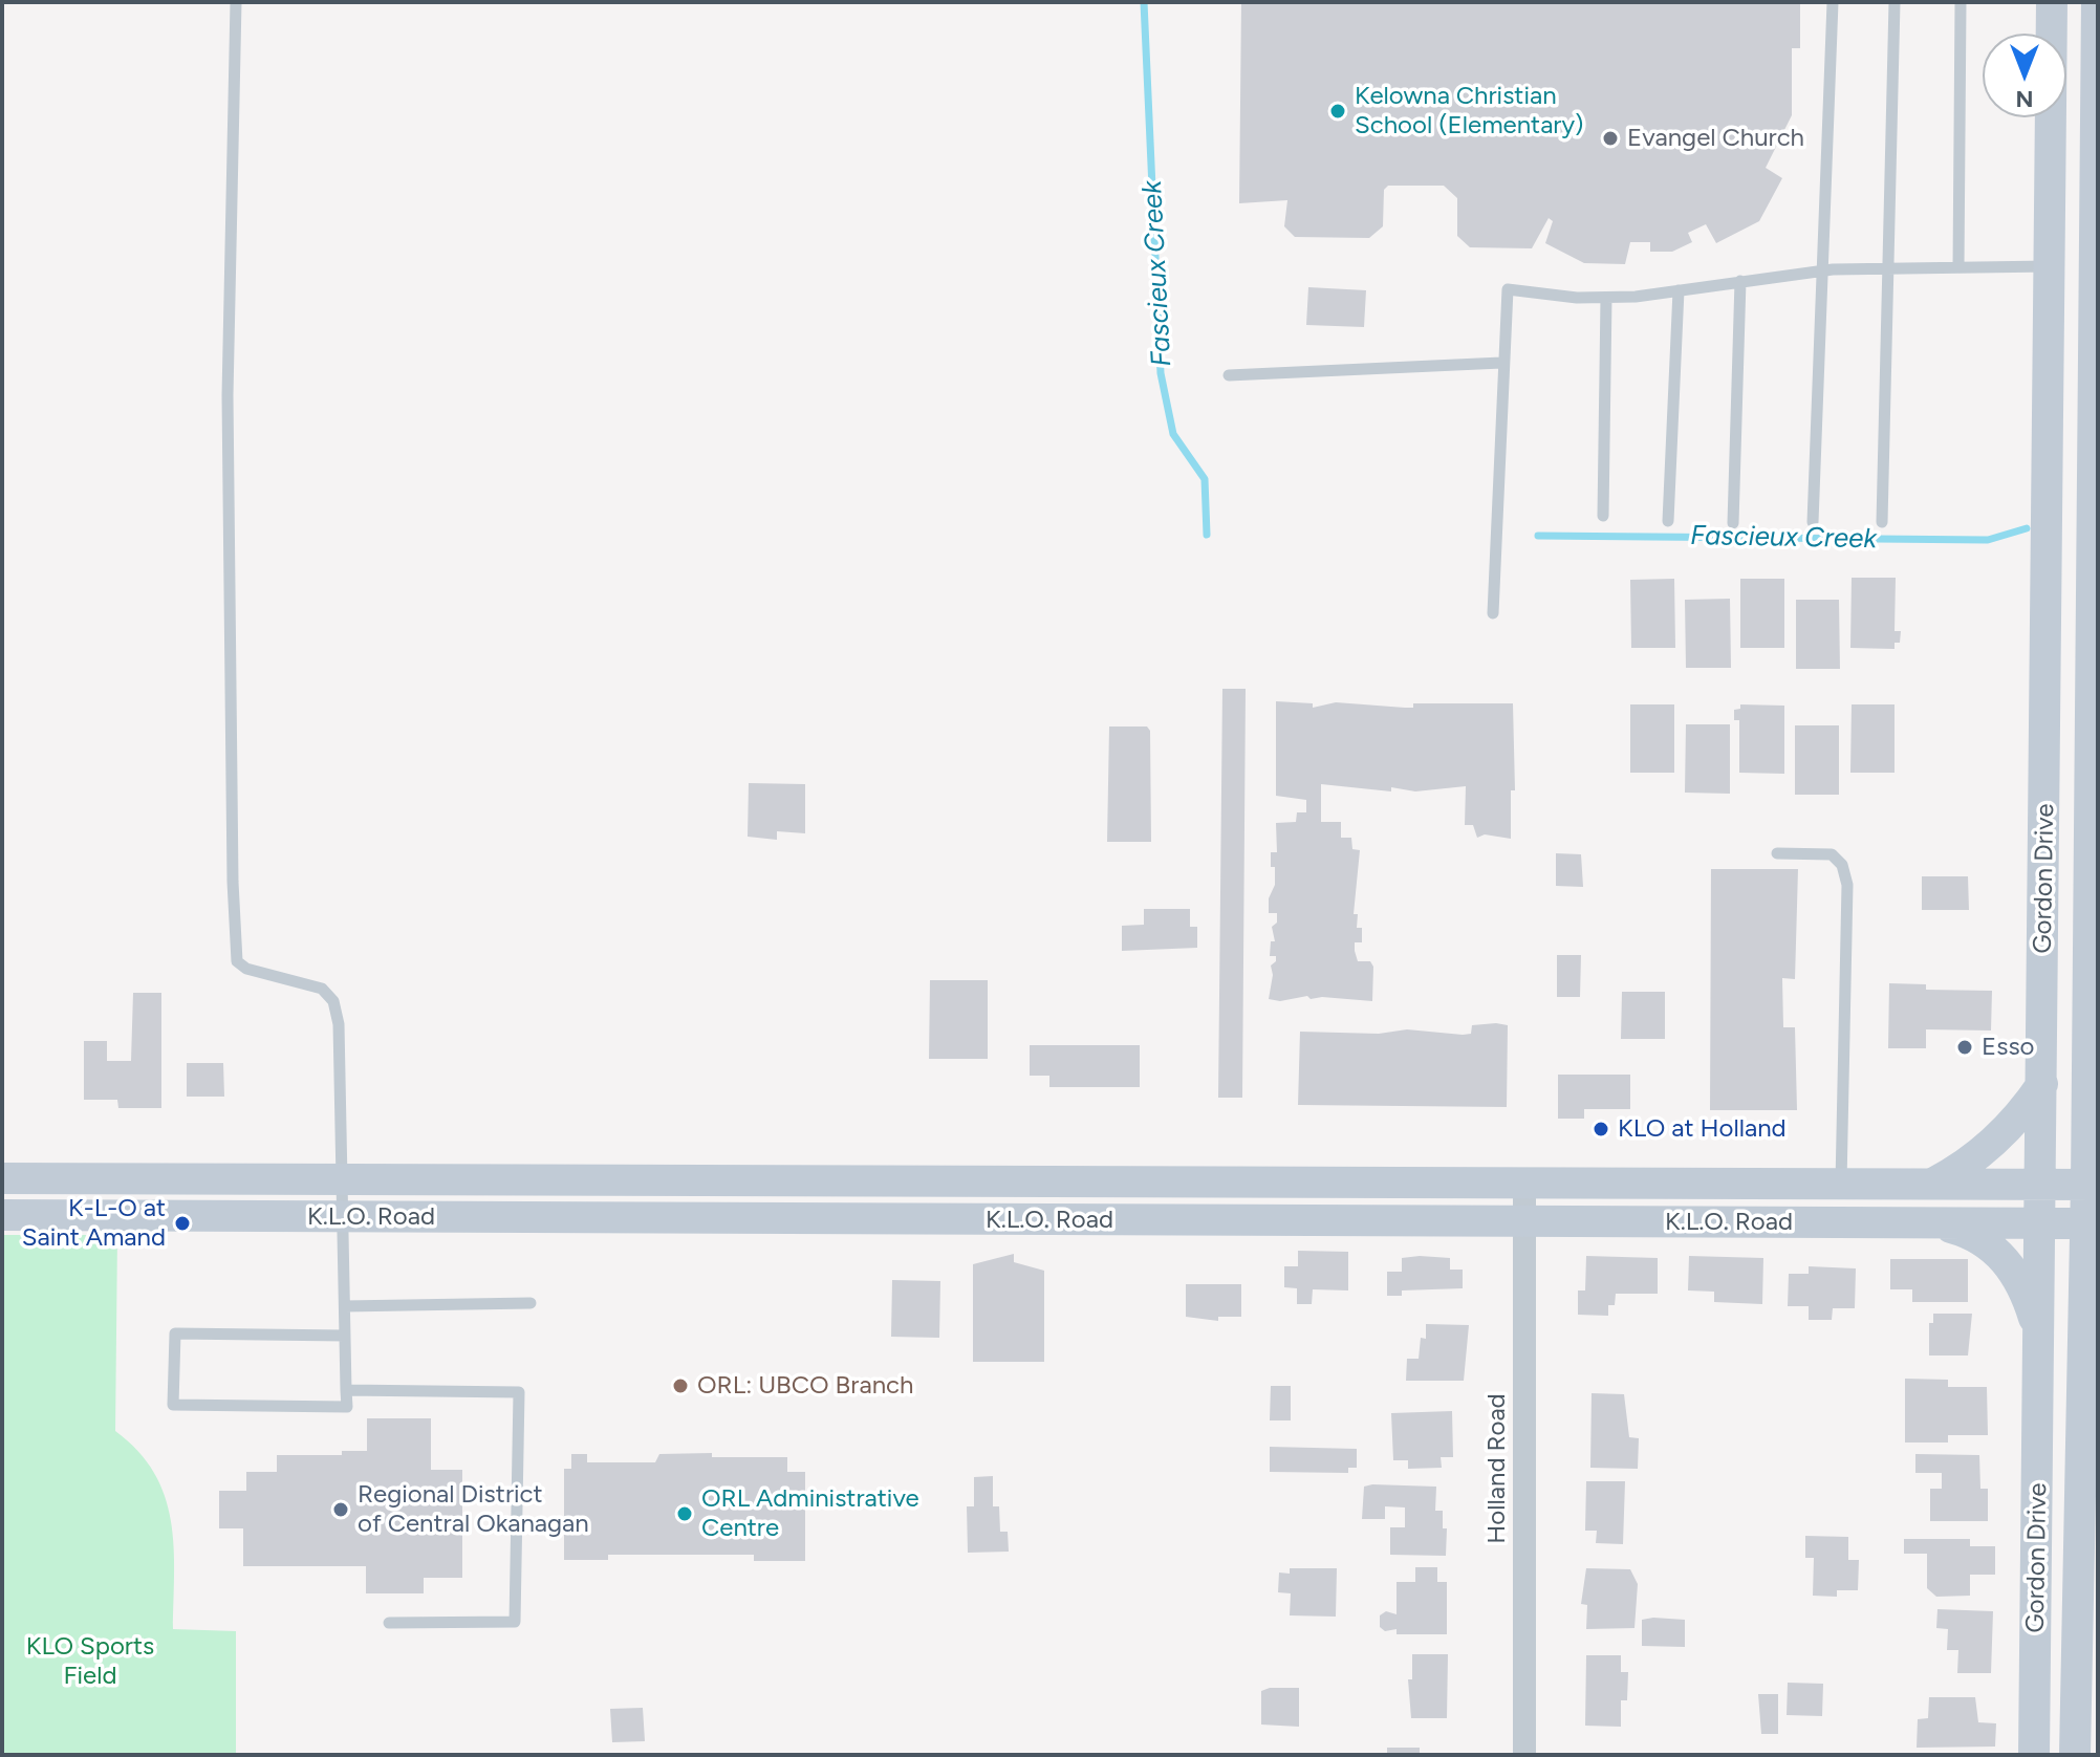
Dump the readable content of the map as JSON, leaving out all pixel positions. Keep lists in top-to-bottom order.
{
  "streets": {
    "main road": ["Gordon Drive", "K.L.O. Road"],
    "street": ["Holland Road"]
  },
  "crossings": [
    ["Gordon Drive", "K.L.O. Road"],
    ["K.L.O. Road", "Holland Road"]
  ],
  "water": ["Fascieux Creek"],
  "parks": ["KLO Sports Field"],
  "places": [
    "Kelowna Christian School (Elementary)",
    "Evangel Church",
    "Esso",
    "KLO at Holland",
    "K-L-O at Saint Amand",
    "ORL: UBCO Branch",
    "Regional District of Central Okanagan",
    "ORL Administrative Centre"
  ],
  "north": "bottom"
}
